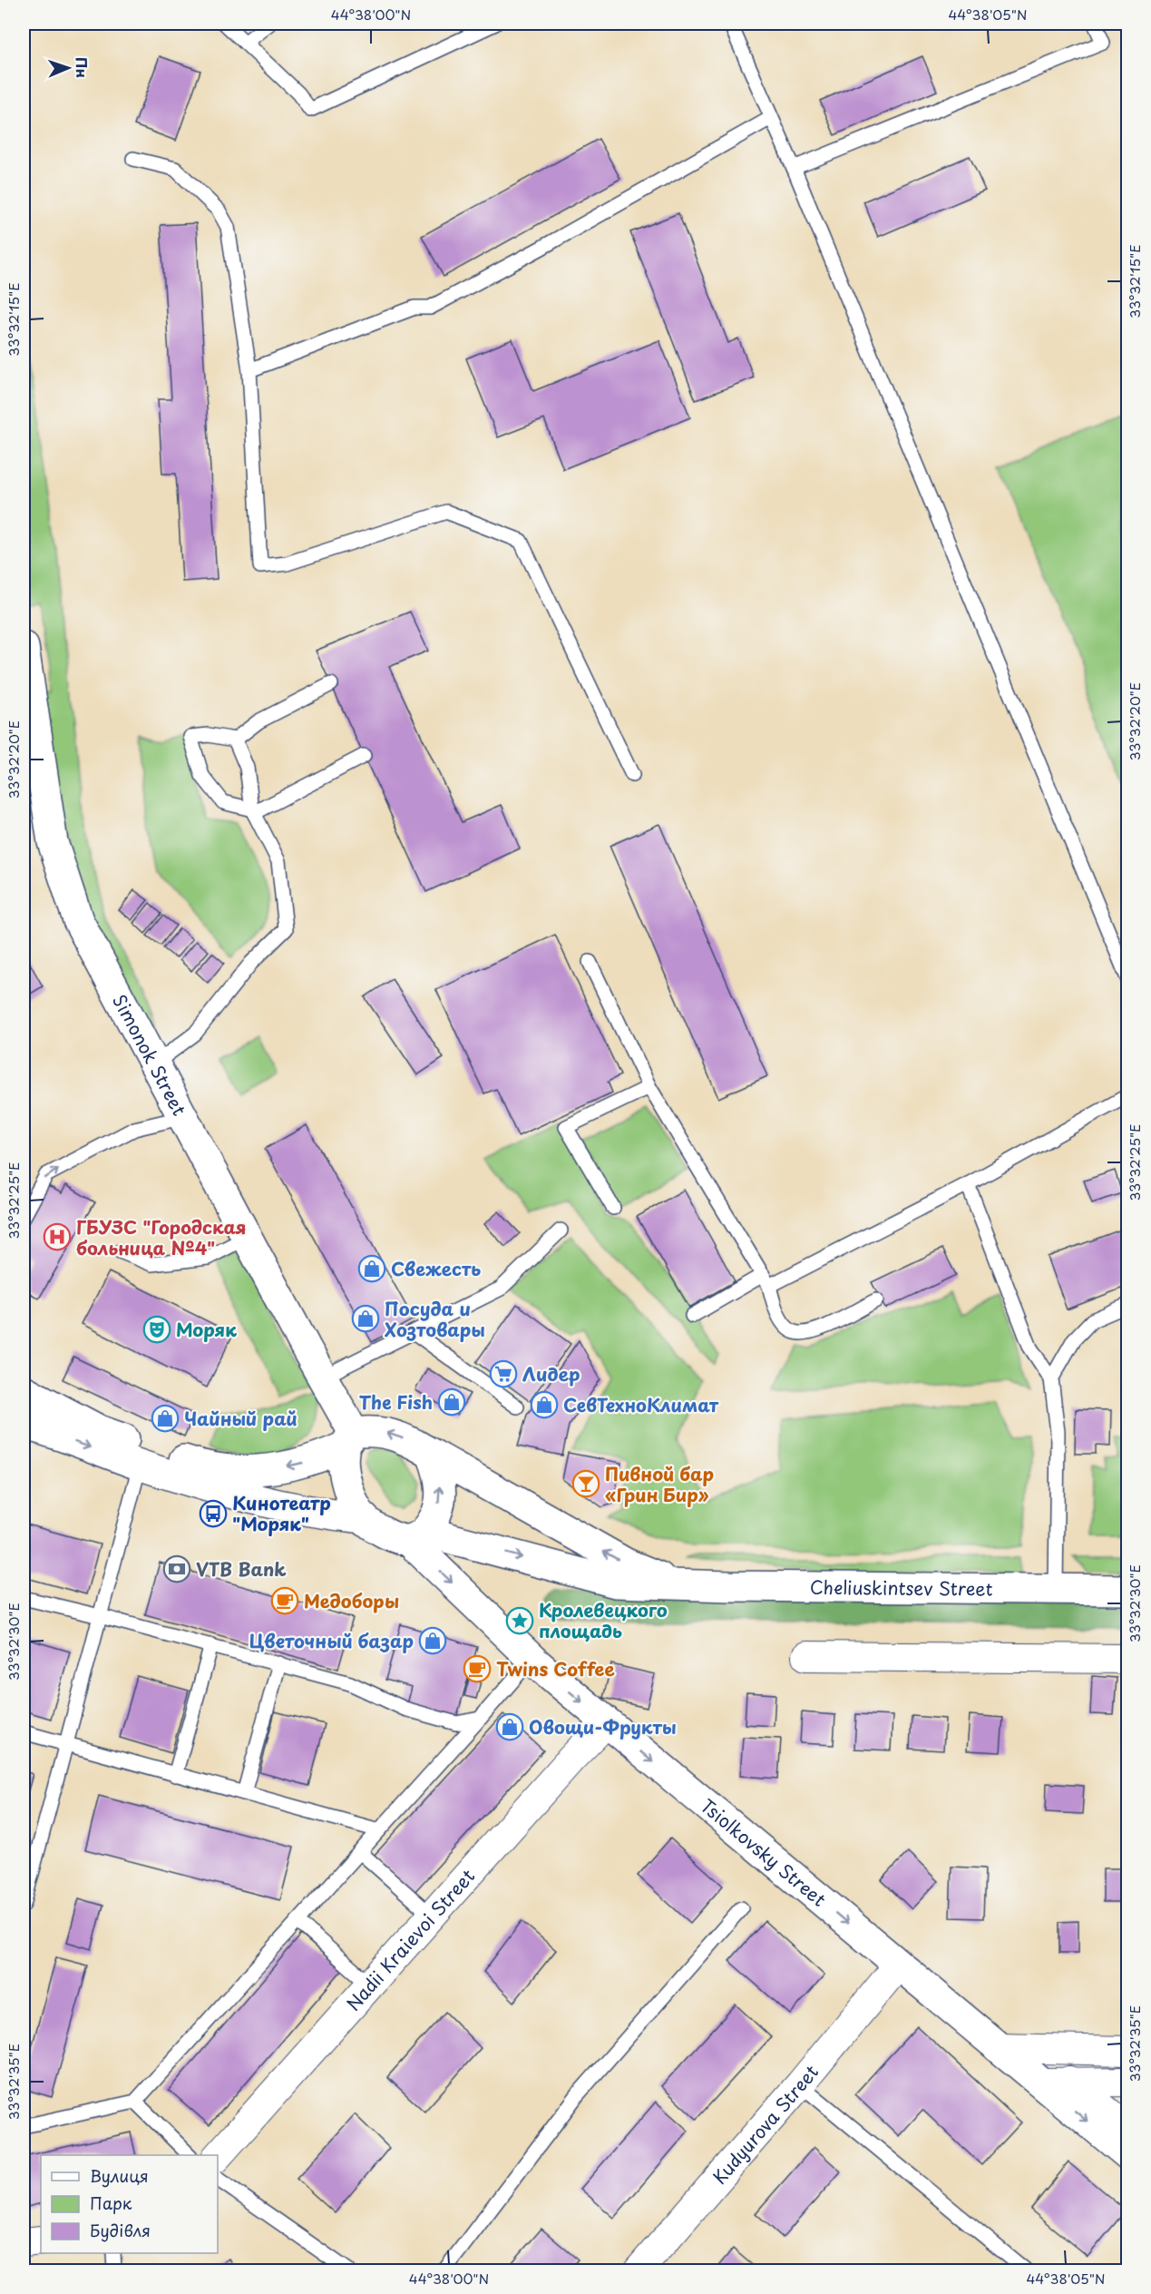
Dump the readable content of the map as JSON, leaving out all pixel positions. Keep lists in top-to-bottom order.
{
  "streets": {
    "main road": ["Simonok Street", "Cheliuskintsev Street", "Tsiolkovsky Street"],
    "street": ["Nadii Kraievoi Street", "Kudyurova Street"]
  },
  "crossings": [
    ["Simonok Street", "Cheliuskintsev Street"],
    ["Simonok Street", "Tsiolkovsky Street"],
    ["Cheliuskintsev Street", "Tsiolkovsky Street"],
    ["Tsiolkovsky Street", "Nadii Kraievoi Street"],
    ["Tsiolkovsky Street", "Kudyurova Street"]
  ],
  "one_way": ["Tsiolkovsky Street"],
  "places": {
    "hospital": ["ГБУЗС \"Городская больница №4\""],
    "shop": [
      "Свежесть",
      "Посуда и Хозтовары",
      "The Fish",
      "СевТехноКлимат",
      "Чайный рай",
      "Цветочный базар",
      "Овощи-Фрукты"
    ],
    "theatre": ["Моряк"],
    "supermarket": ["Лидер"],
    "bar": ["Пивной бар «Грин Бир»"],
    "bus stop": ["Кинотеатр \"Моряк\""],
    "bank": ["VTB Bank"],
    "cafe": ["Медоборы", "Twins Coffee"],
    "place": ["Кролевецкого площадь"]
  },
  "legend": ["Вулиця", "Парк", "Будівля"],
  "north": "right",
  "coordinates": [
    "44°38'00\"N",
    "44°38'05\"N",
    "33°32'15\"E",
    "33°32'20\"E",
    "33°32'25\"E",
    "33°32'30\"E",
    "33°32'35\"E"
  ]
}
